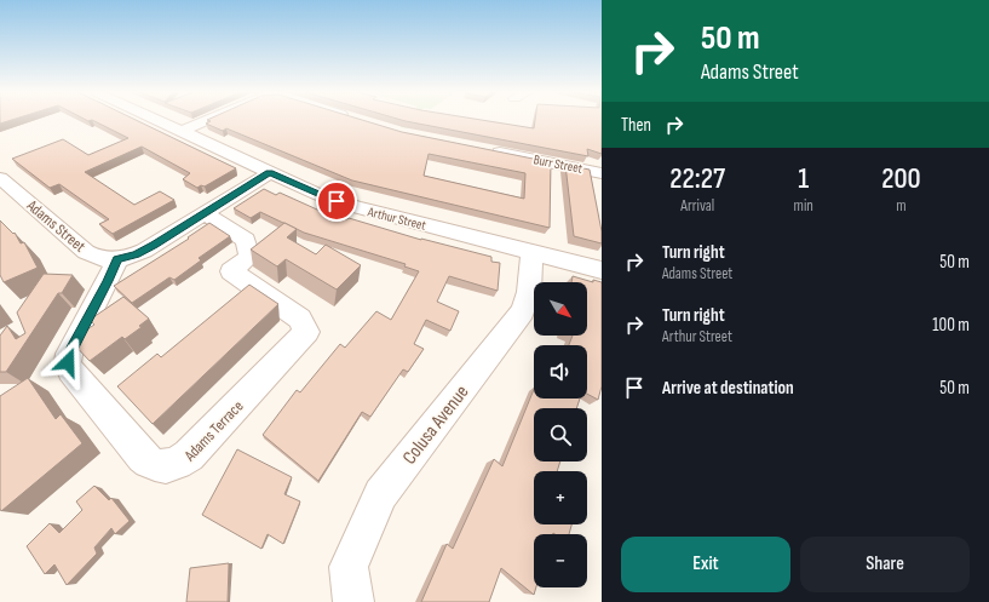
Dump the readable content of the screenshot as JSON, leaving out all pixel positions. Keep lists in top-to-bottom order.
{
  "streets": {
    "street": [
      "Burr Street",
      "Arthur Street",
      "Adams Street",
      "Colusa Avenue",
      "Adams Terrace"
    ]
  },
  "crossings": [
    ["Arthur Street", "Adams Street"],
    ["Arthur Street", "Colusa Avenue"],
    ["Adams Street", "Adams Terrace"]
  ],
  "north": "bottom right",
  "page": {
    "turn": ["50 m", "Adams Street"],
    "then": "Then",
    "eta": [
      "22:27",
      "Arrival",
      "1",
      "min",
      "200",
      "m"
    ],
    "list": [
      {
        "name": "Turn right",
        "note": "Adams Street",
        "value": "50 m"
      },
      {
        "name": "Turn right",
        "note": "Arthur Street",
        "value": "100 m"
      },
      {
        "name": "Arrive at destination",
        "value": "50 m"
      }
    ],
    "map_buttons": ["+", "−"],
    "buttons": ["Exit", "Share"]
  }
}
